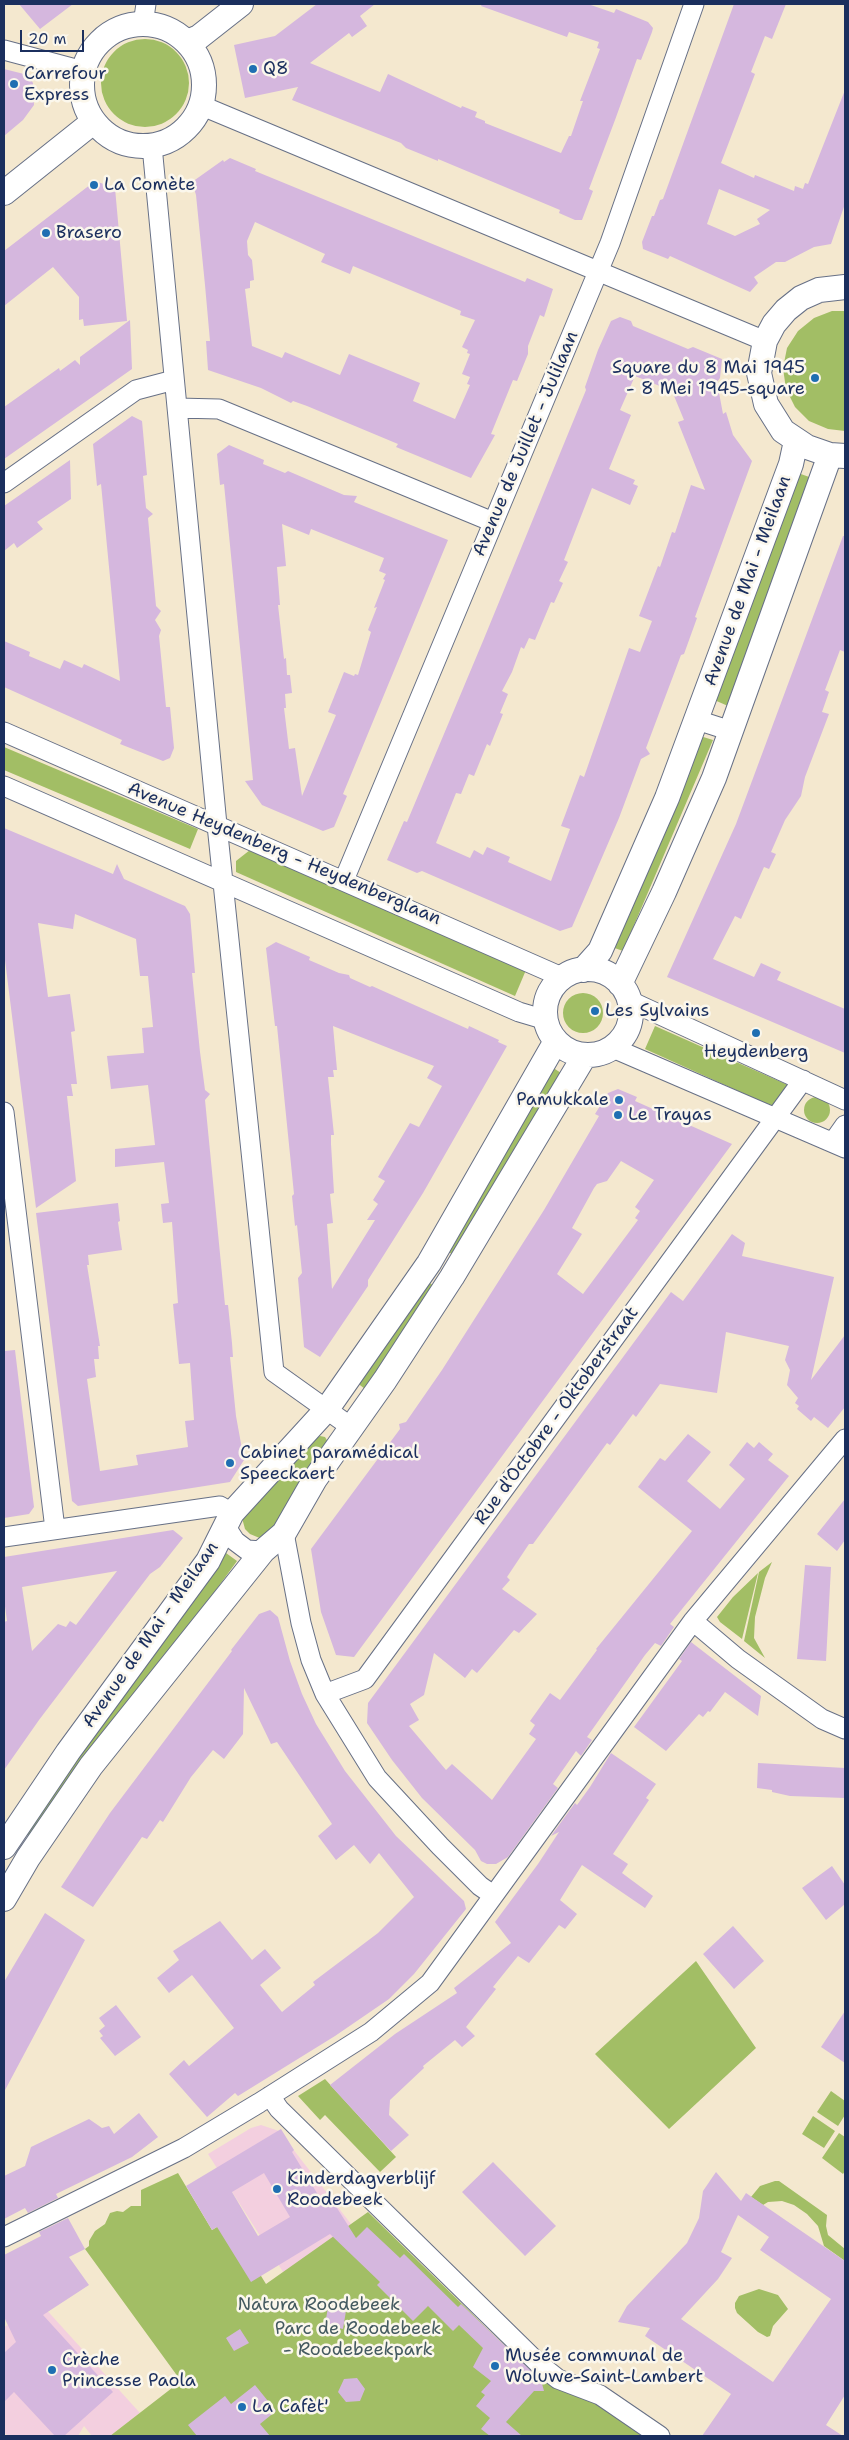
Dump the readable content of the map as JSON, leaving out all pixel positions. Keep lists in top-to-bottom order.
{
  "streets": {
    "street": [
      "Avenue de Juillet - Julilaan",
      "Avenue de Mai - Meilaan",
      "Avenue Heydenberg - Heydenberglaan",
      "Rue d'Octobre - Oktoberstraat"
    ]
  },
  "crossings": [
    ["Avenue de Juillet - Julilaan", "Avenue Heydenberg - Heydenberglaan"],
    ["Avenue de Mai - Meilaan", "Avenue Heydenberg - Heydenberglaan"]
  ],
  "parks": ["Natura Roodebeek", "Parc de Roodebeek - Roodebeekpark"],
  "places": [
    "Q8",
    "Carrefour Express",
    "La Comète",
    "Brasero",
    "Square du 8 Mai 1945 - 8 Mei 1945-square",
    "Les Sylvains",
    "Heydenberg",
    "Pamukkale",
    "Le Trayas",
    "Cabinet paramédical Speeckaert",
    "Kinderdagverblijf Roodebeek",
    "Musée communal de Woluwe-Saint-Lambert",
    "Crèche Princesse Paola",
    "La Cafèt'"
  ],
  "scale_bar": "20 m"
}
